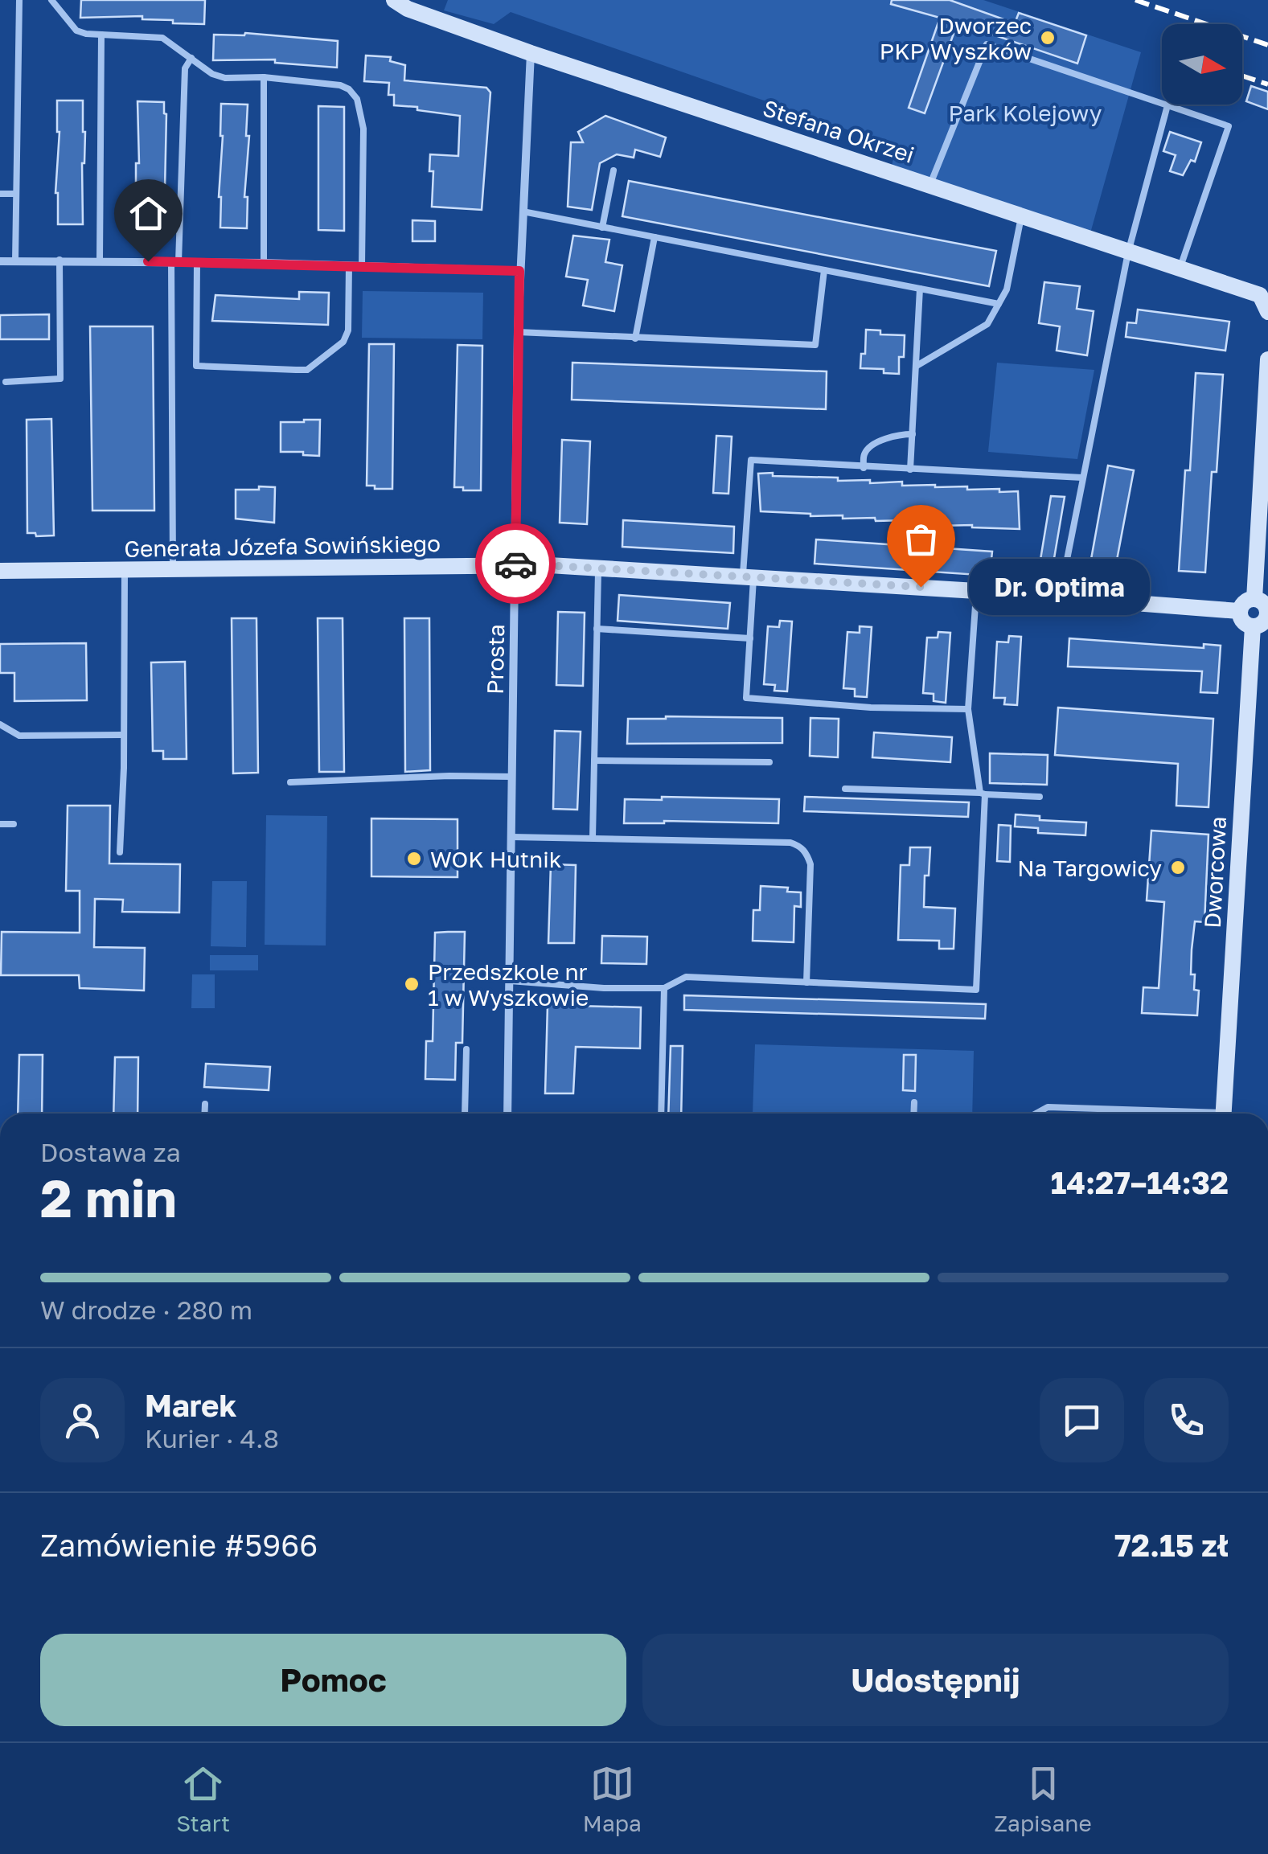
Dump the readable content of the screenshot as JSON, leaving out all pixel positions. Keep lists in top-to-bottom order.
{
  "streets": {
    "street": [
      "Stefana Okrzei",
      "Generała Józefa Sowińskiego",
      "Prosta",
      "Dworcowa"
    ]
  },
  "crossings": [
    ["Stefana Okrzei", "Prosta"],
    ["Generała Józefa Sowińskiego", "Prosta"],
    ["Generała Józefa Sowińskiego", "Dworcowa"]
  ],
  "parks": ["Park Kolejowy"],
  "places": [
    "Dworzec PKP Wyszków",
    "Dr. Optima",
    "WOK Hutnik",
    "Na Targowicy",
    "Przedszkole nr 1 w Wyszkowie"
  ],
  "north": "right",
  "page": {
    "bubble": "Dr. Optima",
    "heading": ["2 min", "Dostawa za", "14:27–14:32"],
    "panel": [
      "Marek",
      "Kurier · 4.8",
      "Zamówienie #5966",
      "72.15 zł"
    ],
    "bar": "W drodze · 280 m",
    "buttons": ["Pomoc", "Udostępnij"],
    "tabs": ["Start", "Mapa", "Zapisane"]
  }
}
